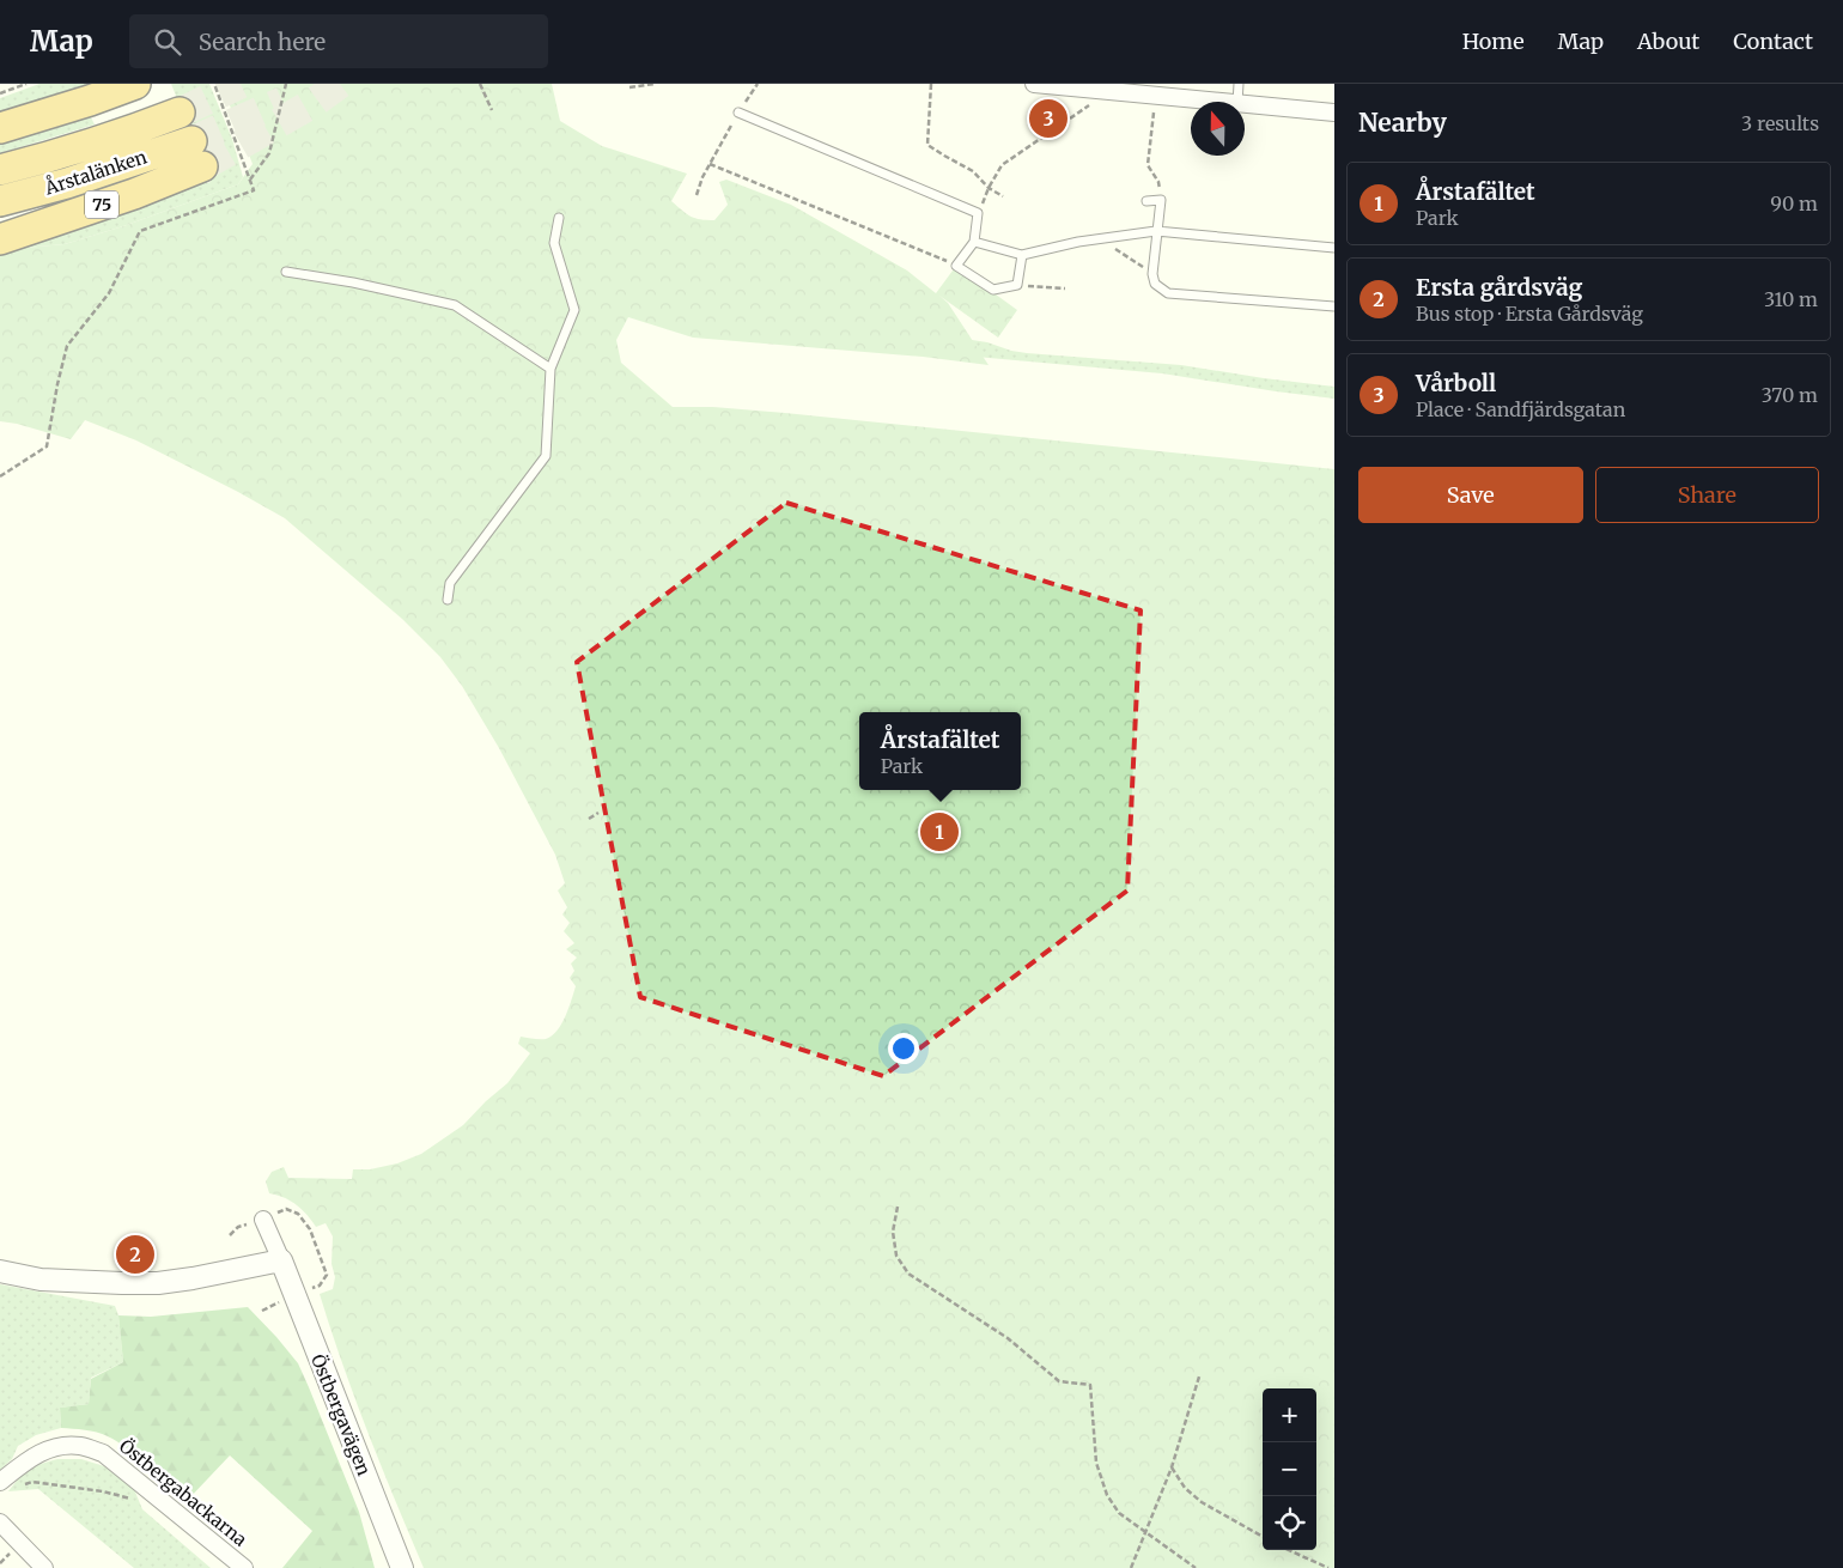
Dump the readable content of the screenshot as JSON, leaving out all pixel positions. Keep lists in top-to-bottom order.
{
  "streets": {
    "highway": ["Årstalänken", "75"],
    "street": ["Östbergavägen", "Östbergabackarna"]
  },
  "north": "top",
  "page": {
    "header": "Map",
    "search": "Search here",
    "nav": [
      "Home",
      "Map",
      "About",
      "Contact"
    ],
    "heading": ["Nearby", "3 results"],
    "pins": ["3", "1", "2"],
    "list": [
      {
        "mark": "1",
        "name": "Årstafältet",
        "note": "Park",
        "value": "90 m"
      },
      {
        "mark": "2",
        "name": "Ersta gårdsväg",
        "note": "Bus stop · Ersta Gårdsväg",
        "value": "310 m"
      },
      {
        "mark": "3",
        "name": "Vårboll",
        "note": "Place · Sandfjärdsgatan",
        "value": "370 m"
      }
    ],
    "buttons": ["Save", "Share"],
    "popup": ["Årstafältet", "Park"],
    "map_buttons": ["+", "−"]
  }
}
